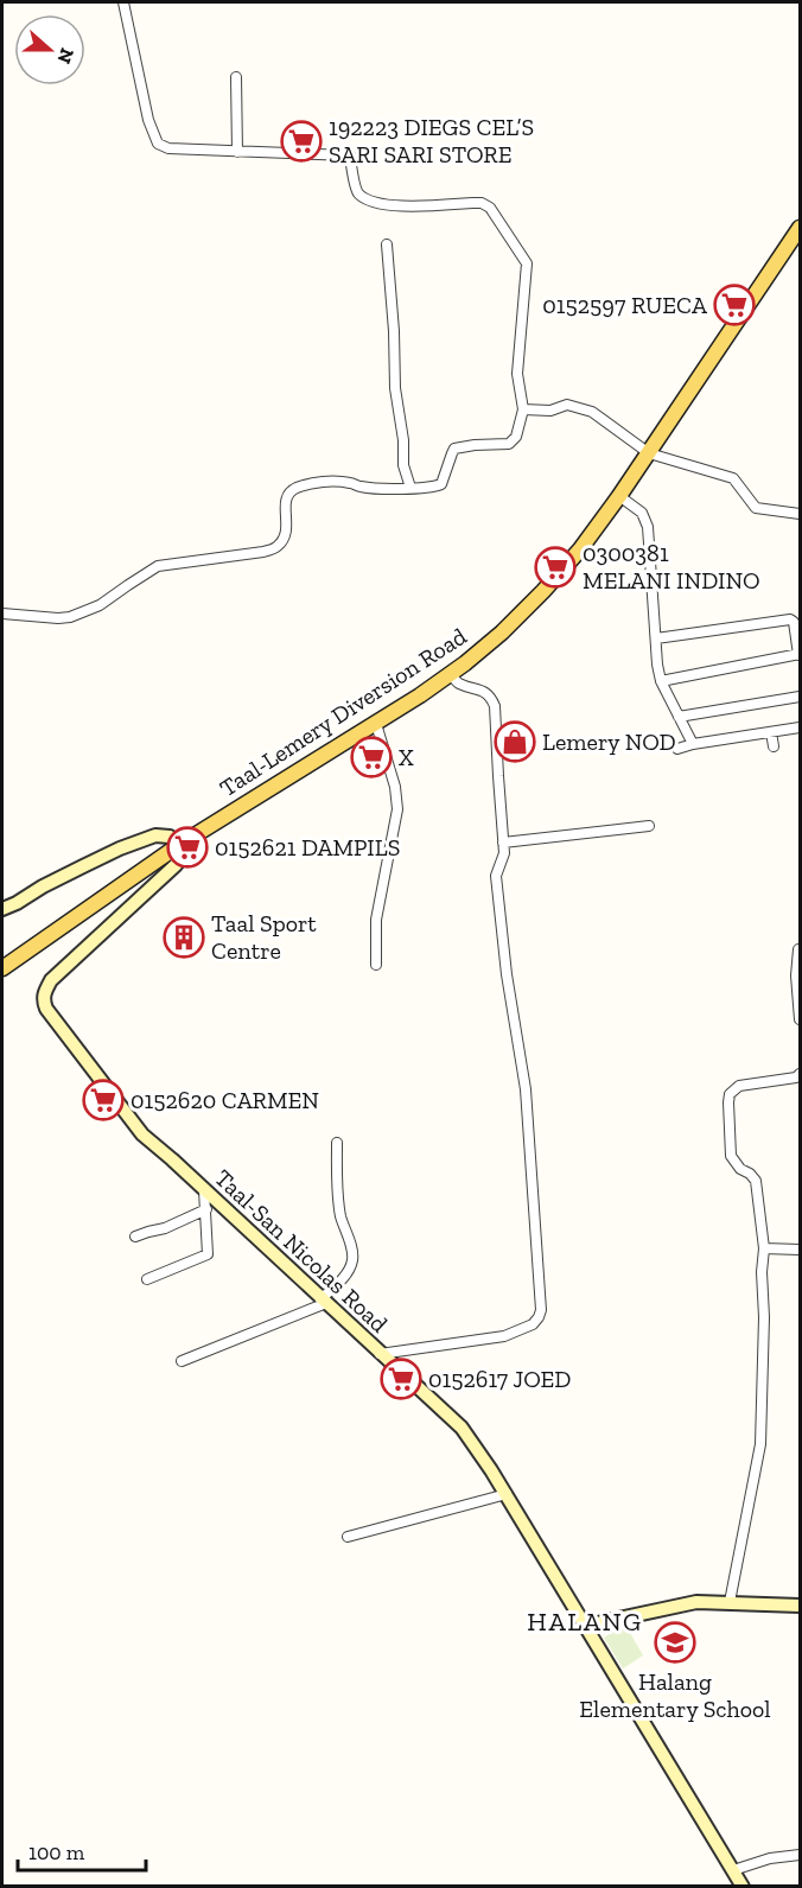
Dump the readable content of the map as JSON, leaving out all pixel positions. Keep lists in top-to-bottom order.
{
  "streets": {
    "main road": ["Taal-Lemery Diversion Road", "Taal-San Nicolas Road"]
  },
  "crossings": [
    ["Taal-Lemery Diversion Road", "Taal-San Nicolas Road"]
  ],
  "districts": ["HALANG"],
  "places": {
    "supermarket": [
      "192223 DIEGS CEL’S SARI SARI STORE",
      "0152597 RUECA",
      "0300381 MELANI INDINO",
      "X",
      "0152621 DAMPILS",
      "0152620 CARMEN",
      "0152617 JOED"
    ],
    "shop": ["Lemery NOD"],
    "building": ["Taal Sport Centre"],
    "school or university": ["Halang Elementary School"]
  },
  "scale_bar": "100 m",
  "north": "right"
}
